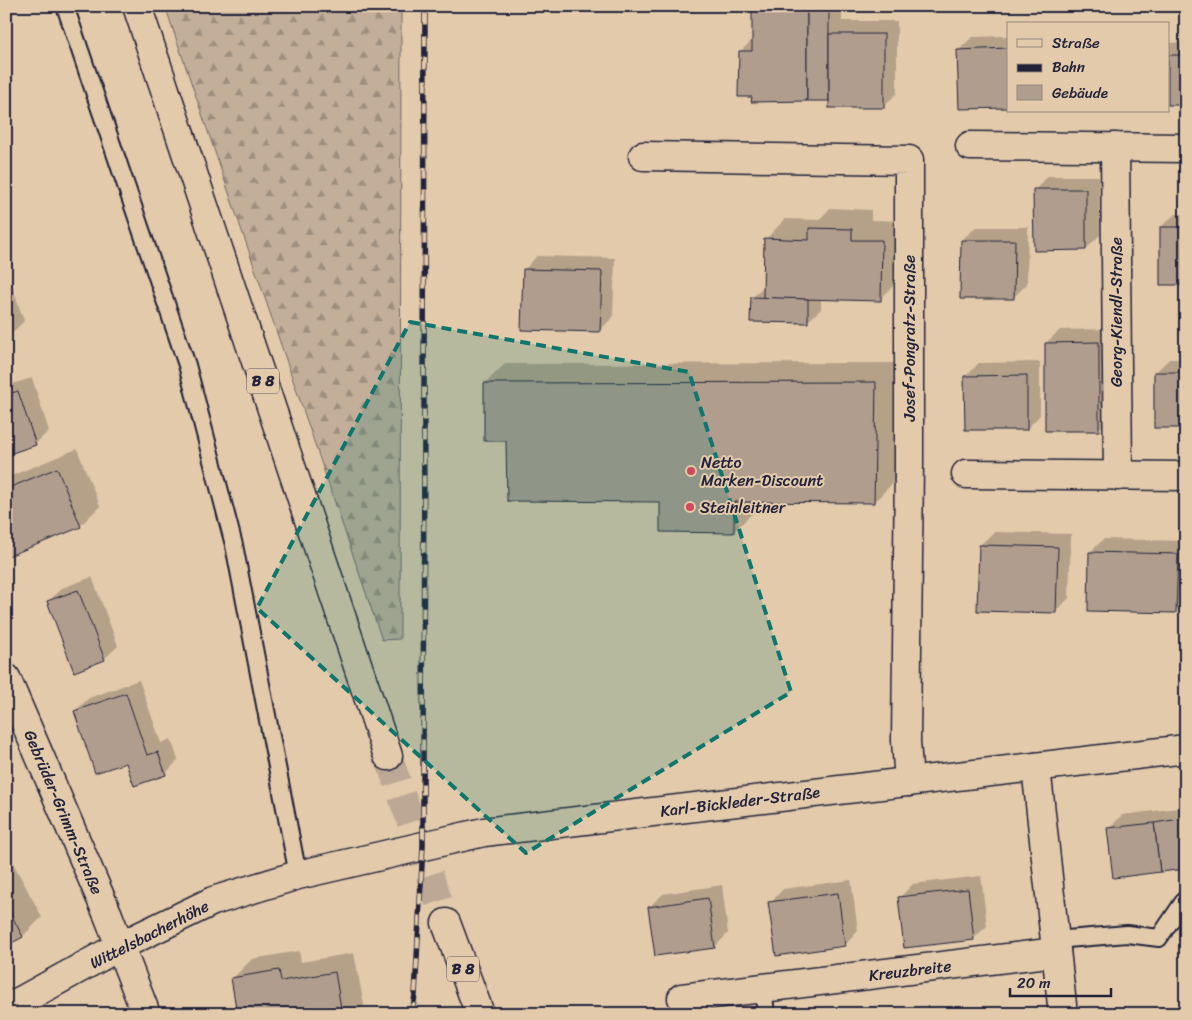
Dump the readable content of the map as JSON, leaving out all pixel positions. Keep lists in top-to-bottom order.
{
  "streets": {
    "street": [
      "Georg-Kiendl-Straße",
      "Josef-Pongratz-Straße",
      "B 8",
      "Karl-Bickleder-Straße",
      "Gebrüder-Grimm-Straße",
      "Wittelsbacherhöhe",
      "Kreuzbreite"
    ]
  },
  "crossings": [
    ["Josef-Pongratz-Straße", "Karl-Bickleder-Straße"],
    ["Karl-Bickleder-Straße", "Wittelsbacherhöhe"],
    ["Gebrüder-Grimm-Straße", "Wittelsbacherhöhe"]
  ],
  "places": ["Netto Marken-Discount", "Steinleitner"],
  "legend": ["Straße", "Bahn", "Gebäude"],
  "scale_bar": "20 m"
}
